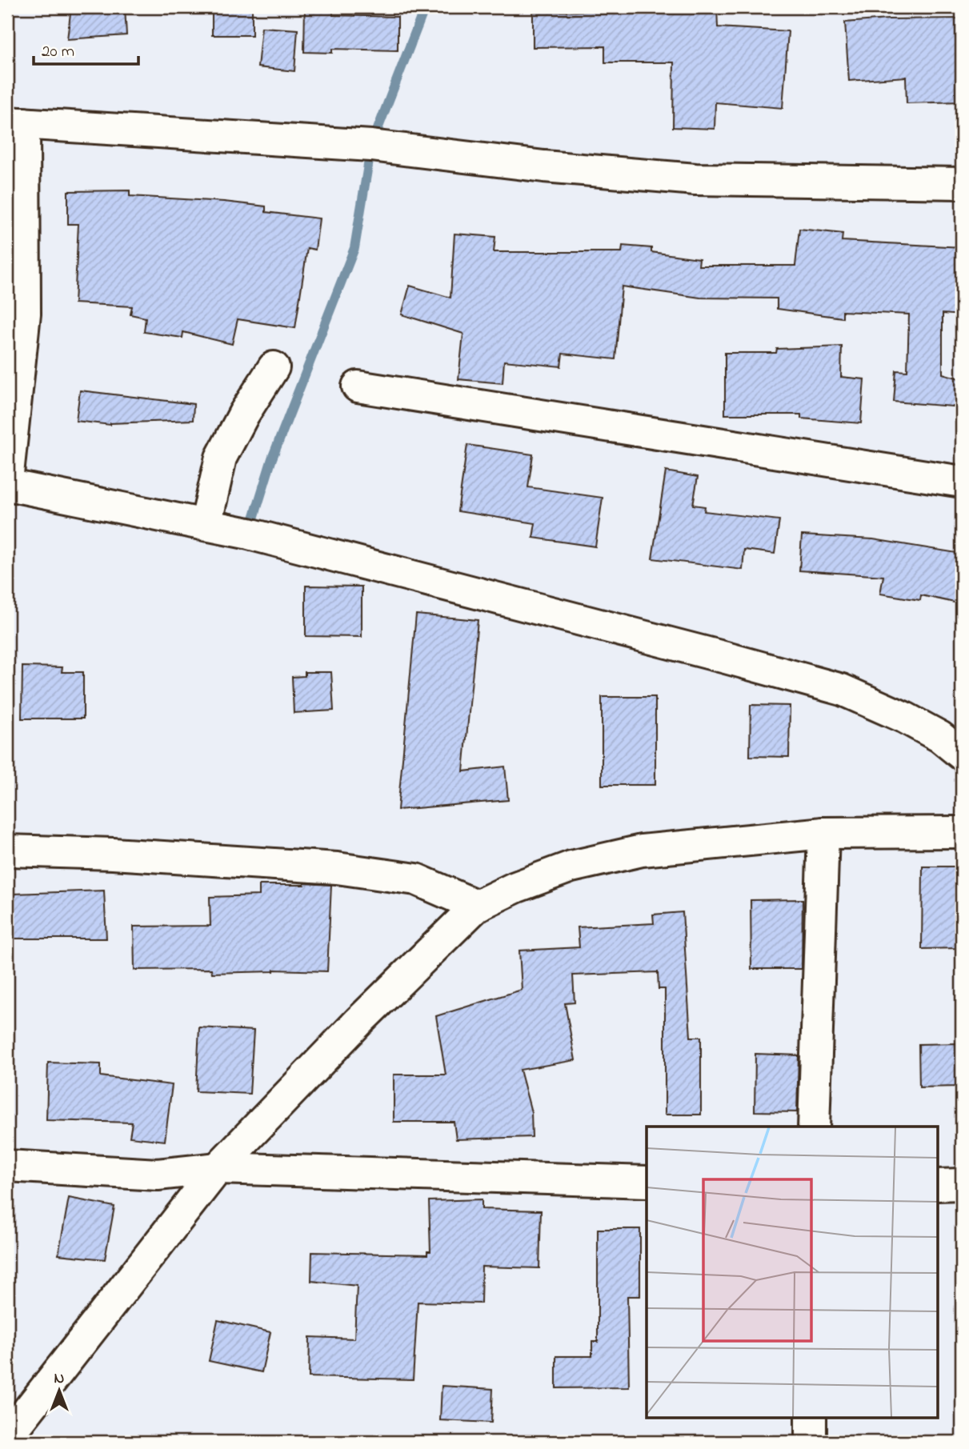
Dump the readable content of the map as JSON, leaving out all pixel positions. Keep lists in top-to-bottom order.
{
  "scale_bar": "20 m",
  "north": "top"
}
